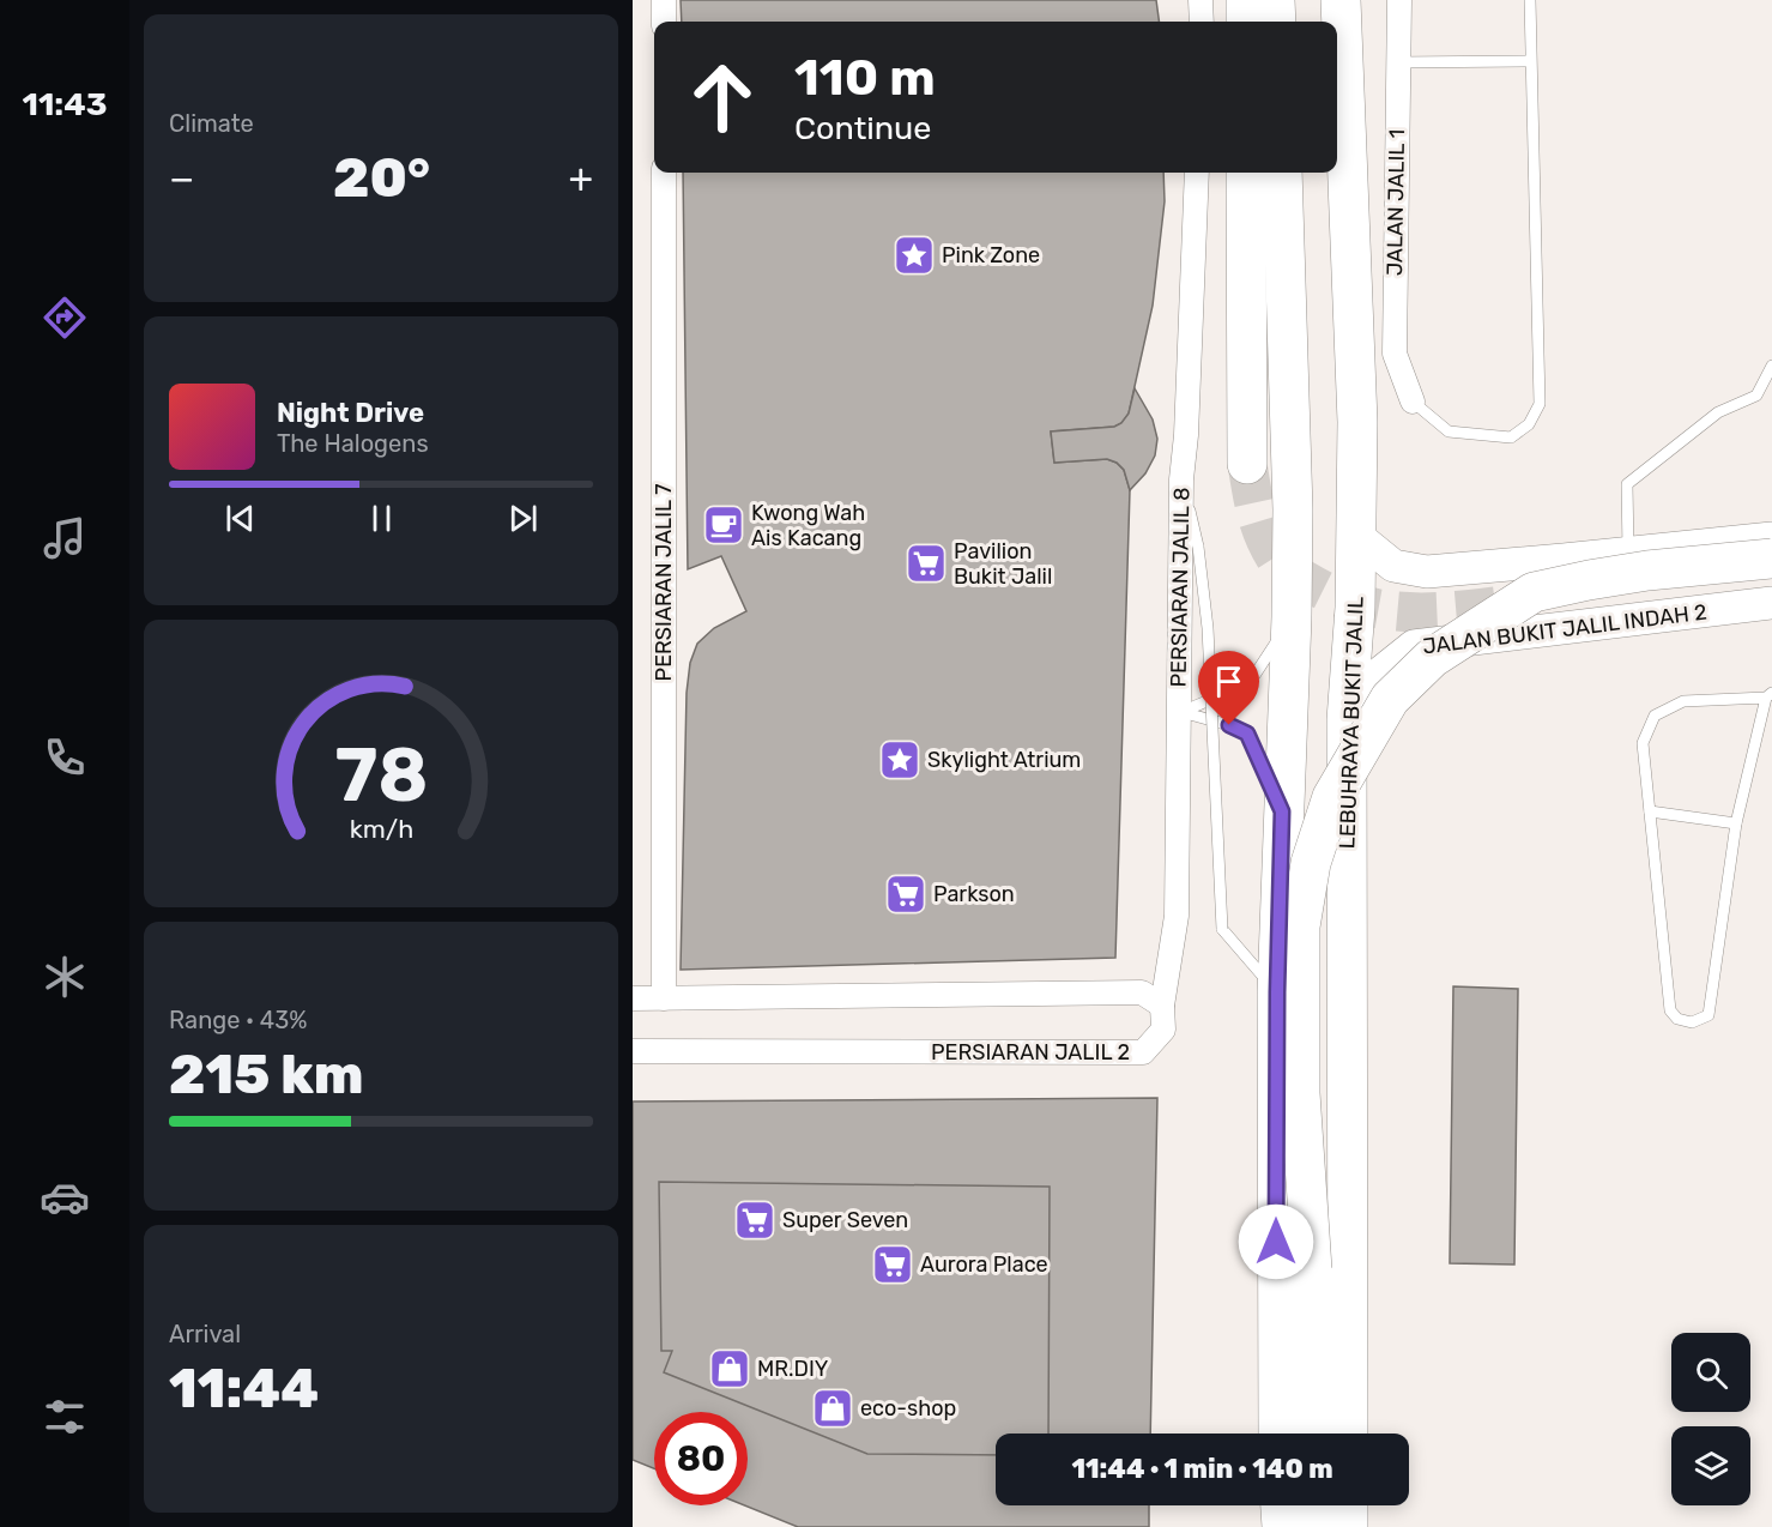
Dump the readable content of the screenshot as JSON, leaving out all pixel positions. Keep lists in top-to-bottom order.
{
  "streets": {
    "highway": ["LEBUHRAYA BUKIT JALIL"],
    "street": [
      "JALAN JALIL 1",
      "PERSIARAN JALIL 7",
      "PERSIARAN JALIL 8",
      "JALAN BUKIT JALIL INDAH 2",
      "PERSIARAN JALIL 2"
    ]
  },
  "crossings": [
    ["PERSIARAN JALIL 8", "PERSIARAN JALIL 2"],
    ["JALAN BUKIT JALIL INDAH 2", "LEBUHRAYA BUKIT JALIL"]
  ],
  "places": {
    "place": ["Pink Zone", "Skylight Atrium"],
    "cafe": ["Kwong Wah Ais Kacang"],
    "supermarket": [
      "Pavilion Bukit Jalil",
      "Parkson",
      "Super Seven",
      "Aurora Place"
    ],
    "shop": ["MR.DIY", "eco-shop"]
  },
  "page": {
    "tabs": "11:43",
    "tile": [
      "Climate",
      ["Range · 43%", "215 km"],
      ["Arrival", "11:44"]
    ],
    "turn": ["110 m", "Continue"],
    "heat": ["−", "20°", "+"],
    "song": ["Night Drive", "The Halogens"],
    "limit": "80",
    "trip": "11:44 · 1 min · 140 m",
    "gauge": ["78", "km/h"]
  }
}
